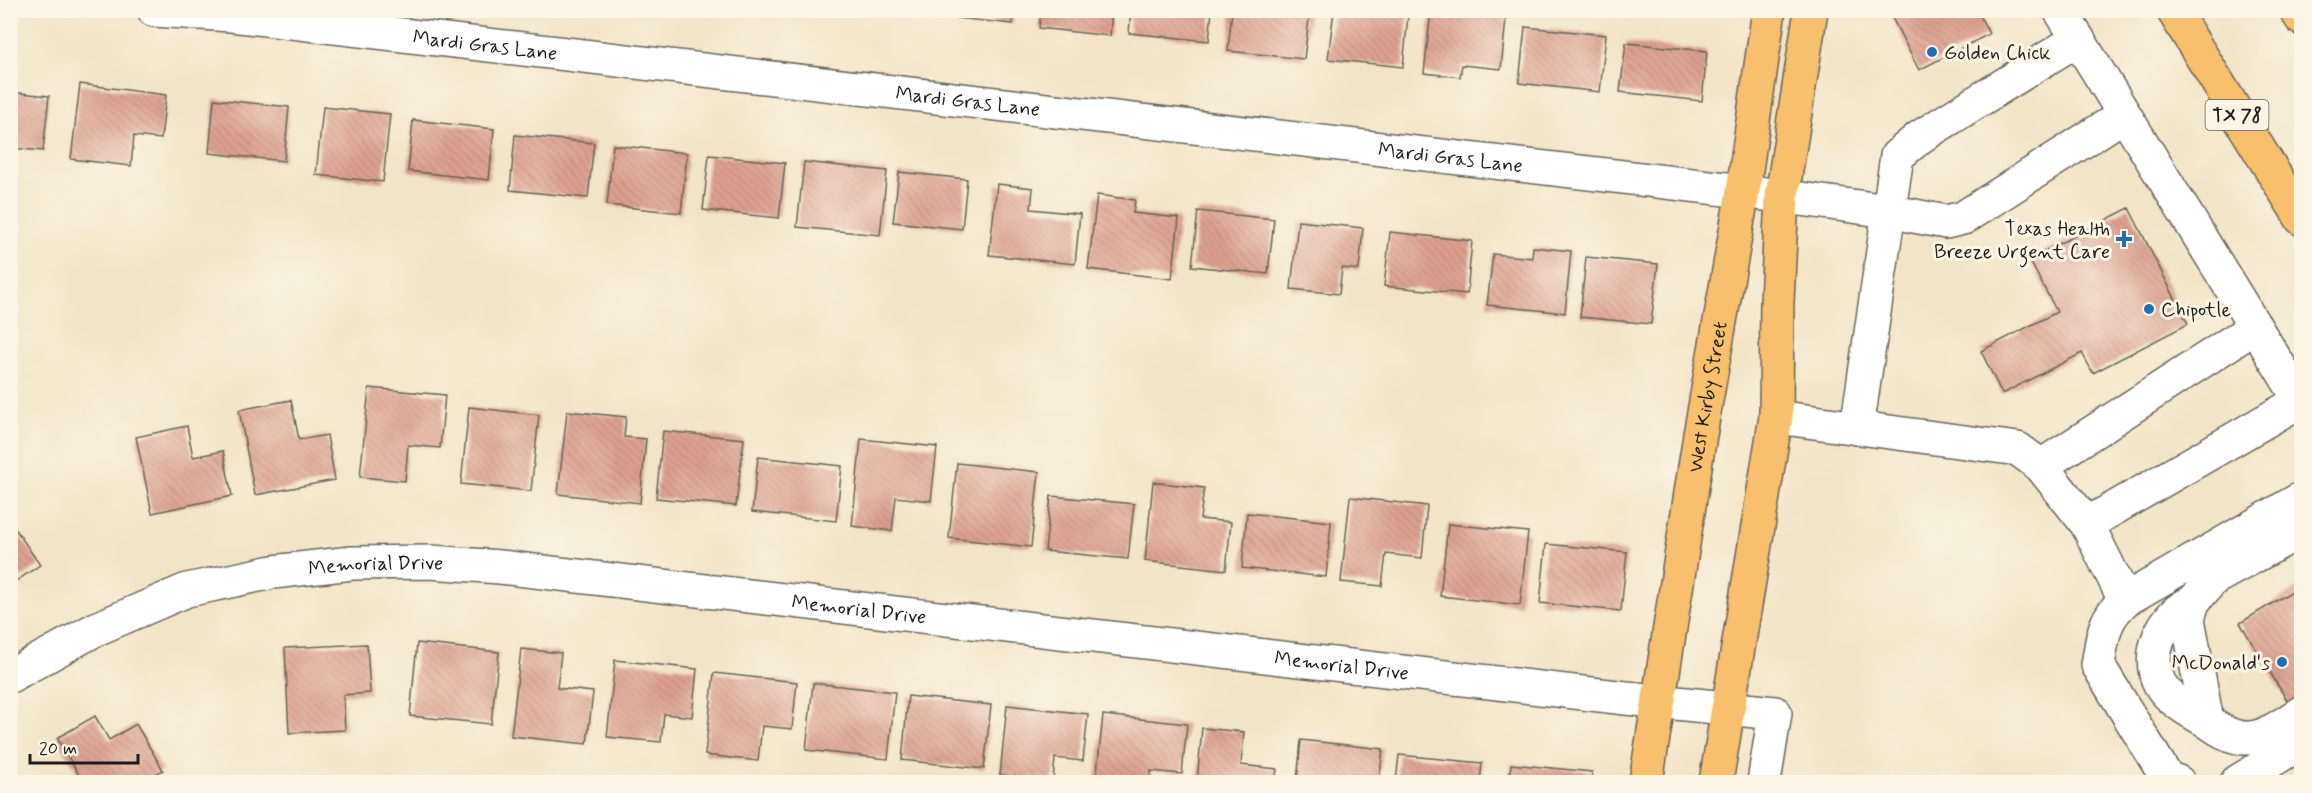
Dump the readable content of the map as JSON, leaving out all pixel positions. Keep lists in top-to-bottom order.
{
  "streets": {
    "main road": ["TX 78", "West Kirby Street"],
    "street": ["Mardi Gras Lane", "Memorial Drive"]
  },
  "crossings": [
    ["Mardi Gras Lane", "West Kirby Street"],
    ["West Kirby Street", "Memorial Drive"]
  ],
  "places": {
    "other": ["Golden Chick", "Chipotle", "McDonald's"],
    "health": ["Texas Health Breeze Urgent Care"]
  },
  "scale_bar": "20 m"
}
